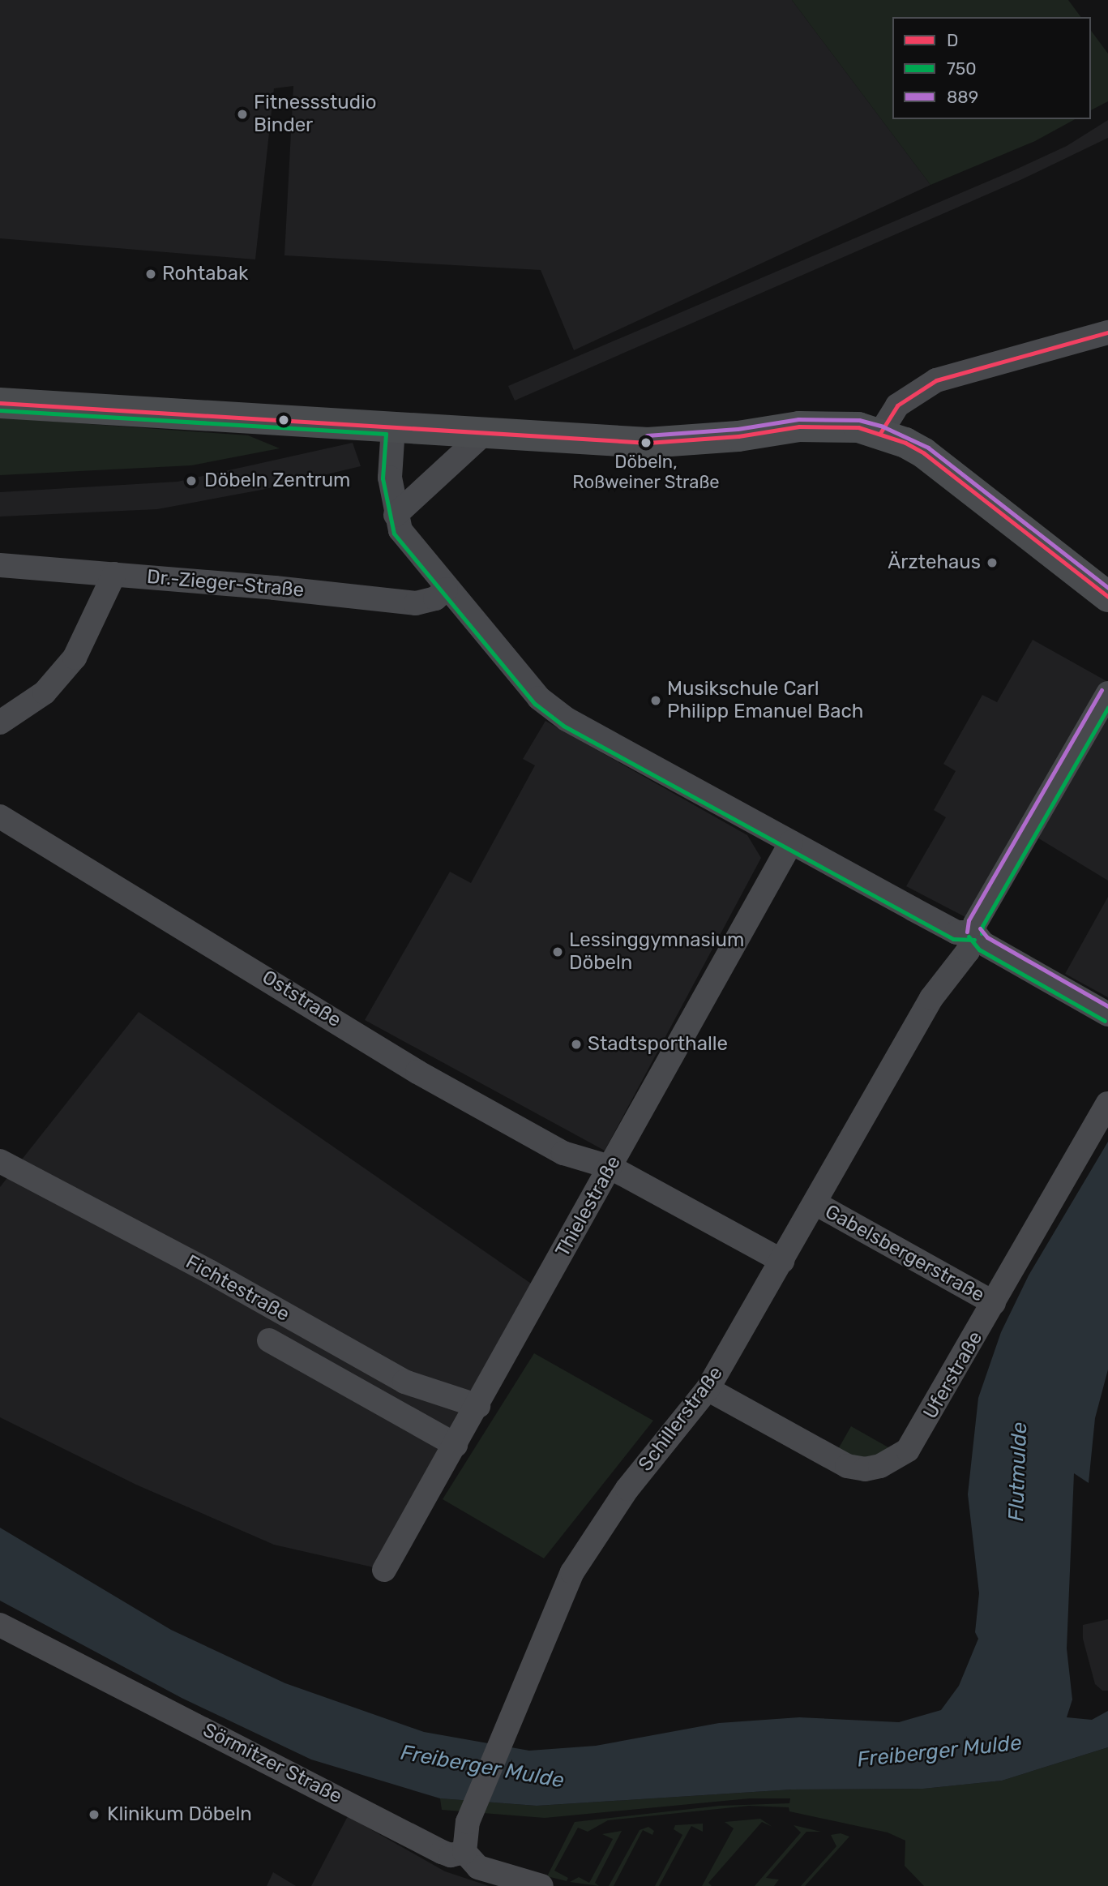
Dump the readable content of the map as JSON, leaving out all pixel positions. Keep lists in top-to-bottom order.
{
  "streets": {
    "street": [
      "Dr.-Zieger-Straße",
      "Oststraße",
      "Thielestraße",
      "Gabelsbergerstraße",
      "Fichtestraße",
      "Uferstraße",
      "Schillerstraße",
      "Sörmitzer Straße"
    ]
  },
  "crossings": [
    ["Oststraße", "Thielestraße"],
    ["Thielestraße", "Fichtestraße"],
    ["Gabelsbergerstraße", "Uferstraße"],
    ["Gabelsbergerstraße", "Schillerstraße"],
    ["Uferstraße", "Schillerstraße"],
    ["Schillerstraße", "Sörmitzer Straße"]
  ],
  "water": ["Flutmulde", "Freiberger Mulde"],
  "places": [
    "Fitnessstudio Binder",
    "Rohtabak",
    "Döbeln, Roßweiner Straße",
    "Döbeln Zentrum",
    "Ärztehaus",
    "Musikschule Carl Philipp Emanuel Bach",
    "Lessinggymnasium Döbeln",
    "Stadtsporthalle",
    "Klinikum Döbeln"
  ],
  "lines": ["transit line D", "transit line 750", "transit line 889"],
  "legend": ["D", "750", "889"]
}
